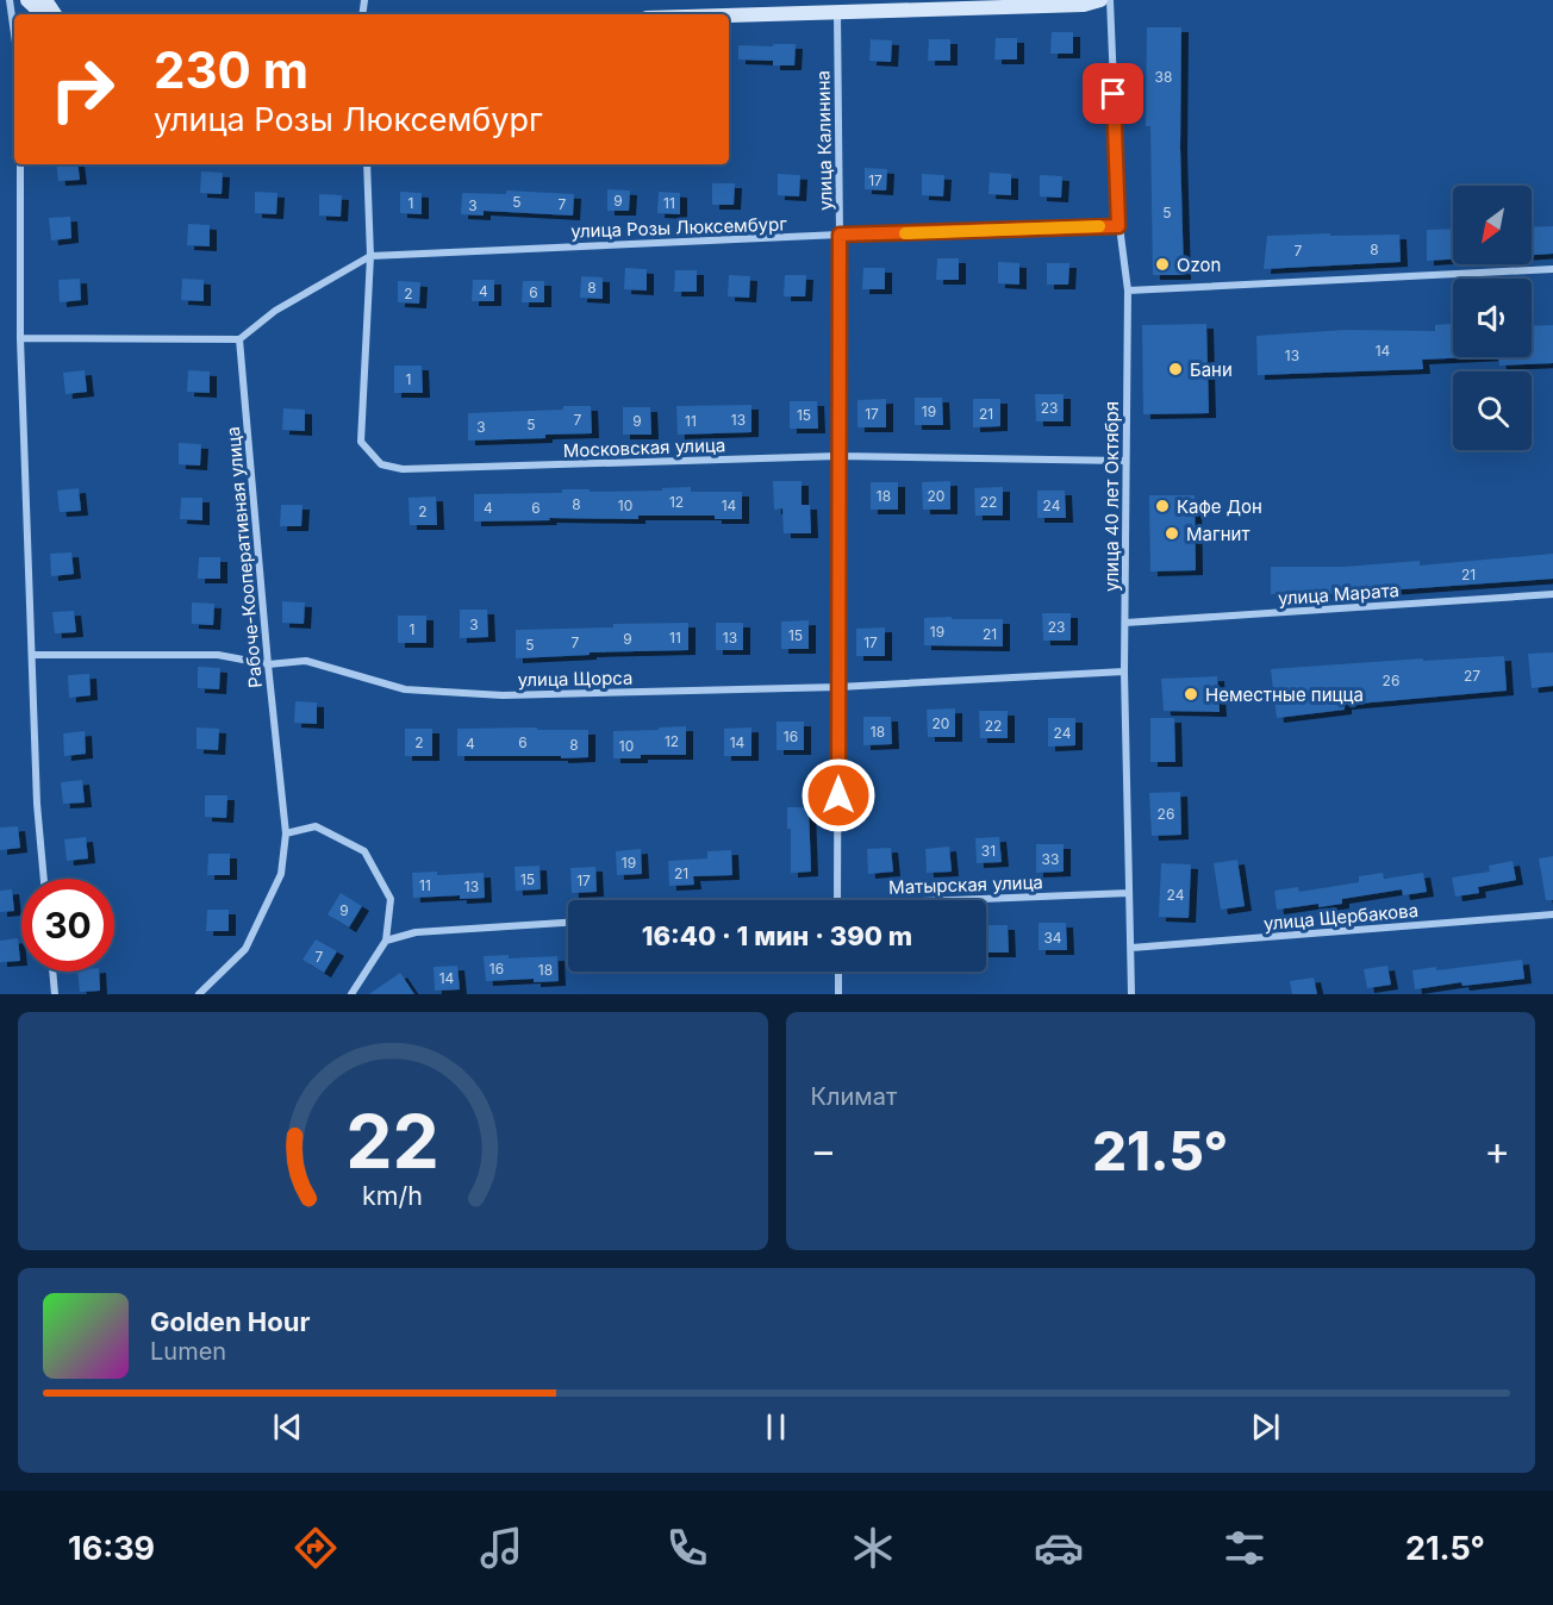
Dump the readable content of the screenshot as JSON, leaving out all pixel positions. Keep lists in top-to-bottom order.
{
  "streets": {
    "street": [
      "улица Калинина",
      "улица Розы Люксембург",
      "Московская улица",
      "улица 40 лет Октября",
      "Рабоче-Кооперативная улица",
      "улица Марата",
      "улица Щорса",
      "Матырская улица",
      "улица Щербакова"
    ]
  },
  "crossings": [
    ["улица Калинина", "улица Розы Люксембург"],
    ["улица Калинина", "Московская улица"],
    ["улица Калинина", "улица Щорса"],
    ["улица Розы Люксембург", "Московская улица"],
    ["улица Розы Люксембург", "улица 40 лет Октября"],
    ["Московская улица", "улица 40 лет Октября"],
    ["улица 40 лет Октября", "улица Марата"],
    ["улица 40 лет Октября", "улица Щорса"],
    ["улица 40 лет Октября", "Матырская улица"],
    ["улица 40 лет Октября", "улица Щербакова"],
    ["Рабоче-Кооперативная улица", "улица Щорса"]
  ],
  "places": [
    "Ozon",
    "Бани",
    "Кафе Дон",
    "Магнит",
    "Неместные пицца"
  ],
  "house_numbers": [
    "38",
    "17",
    "9",
    "5",
    "1",
    "11",
    "7",
    "3",
    "5",
    "8",
    "7",
    "8",
    "4",
    "6",
    "2",
    "14",
    "13",
    "1",
    "23",
    "19",
    "17",
    "21",
    "15",
    "7",
    "13",
    "9",
    "11",
    "5",
    "3",
    "18",
    "20",
    "12",
    "22",
    "8",
    "10",
    "14",
    "24",
    "4",
    "6",
    "2",
    "21",
    "3",
    "23",
    "1",
    "19",
    "21",
    "15",
    "11",
    "13",
    "9",
    "7",
    "17",
    "5",
    "27",
    "26",
    "20",
    "22",
    "18",
    "24",
    "16",
    "12",
    "2",
    "6",
    "14",
    "4",
    "8",
    "10",
    "26",
    "31",
    "33",
    "19",
    "21",
    "15",
    "17",
    "11",
    "13",
    "24",
    "9",
    "34",
    "7",
    "16",
    "18",
    "14"
  ],
  "north": "bottom left",
  "page": {
    "turn": ["230 m", "улица Розы Люксембург"],
    "limit": "30",
    "trip": "16:40 · 1 мин · 390 m",
    "tile": "Климат",
    "heat": ["−", "21.5°", "+"],
    "song": ["Golden Hour", "Lumen"],
    "tabs": ["16:39", "21.5°"],
    "gauge": ["22", "km/h"]
  }
}
